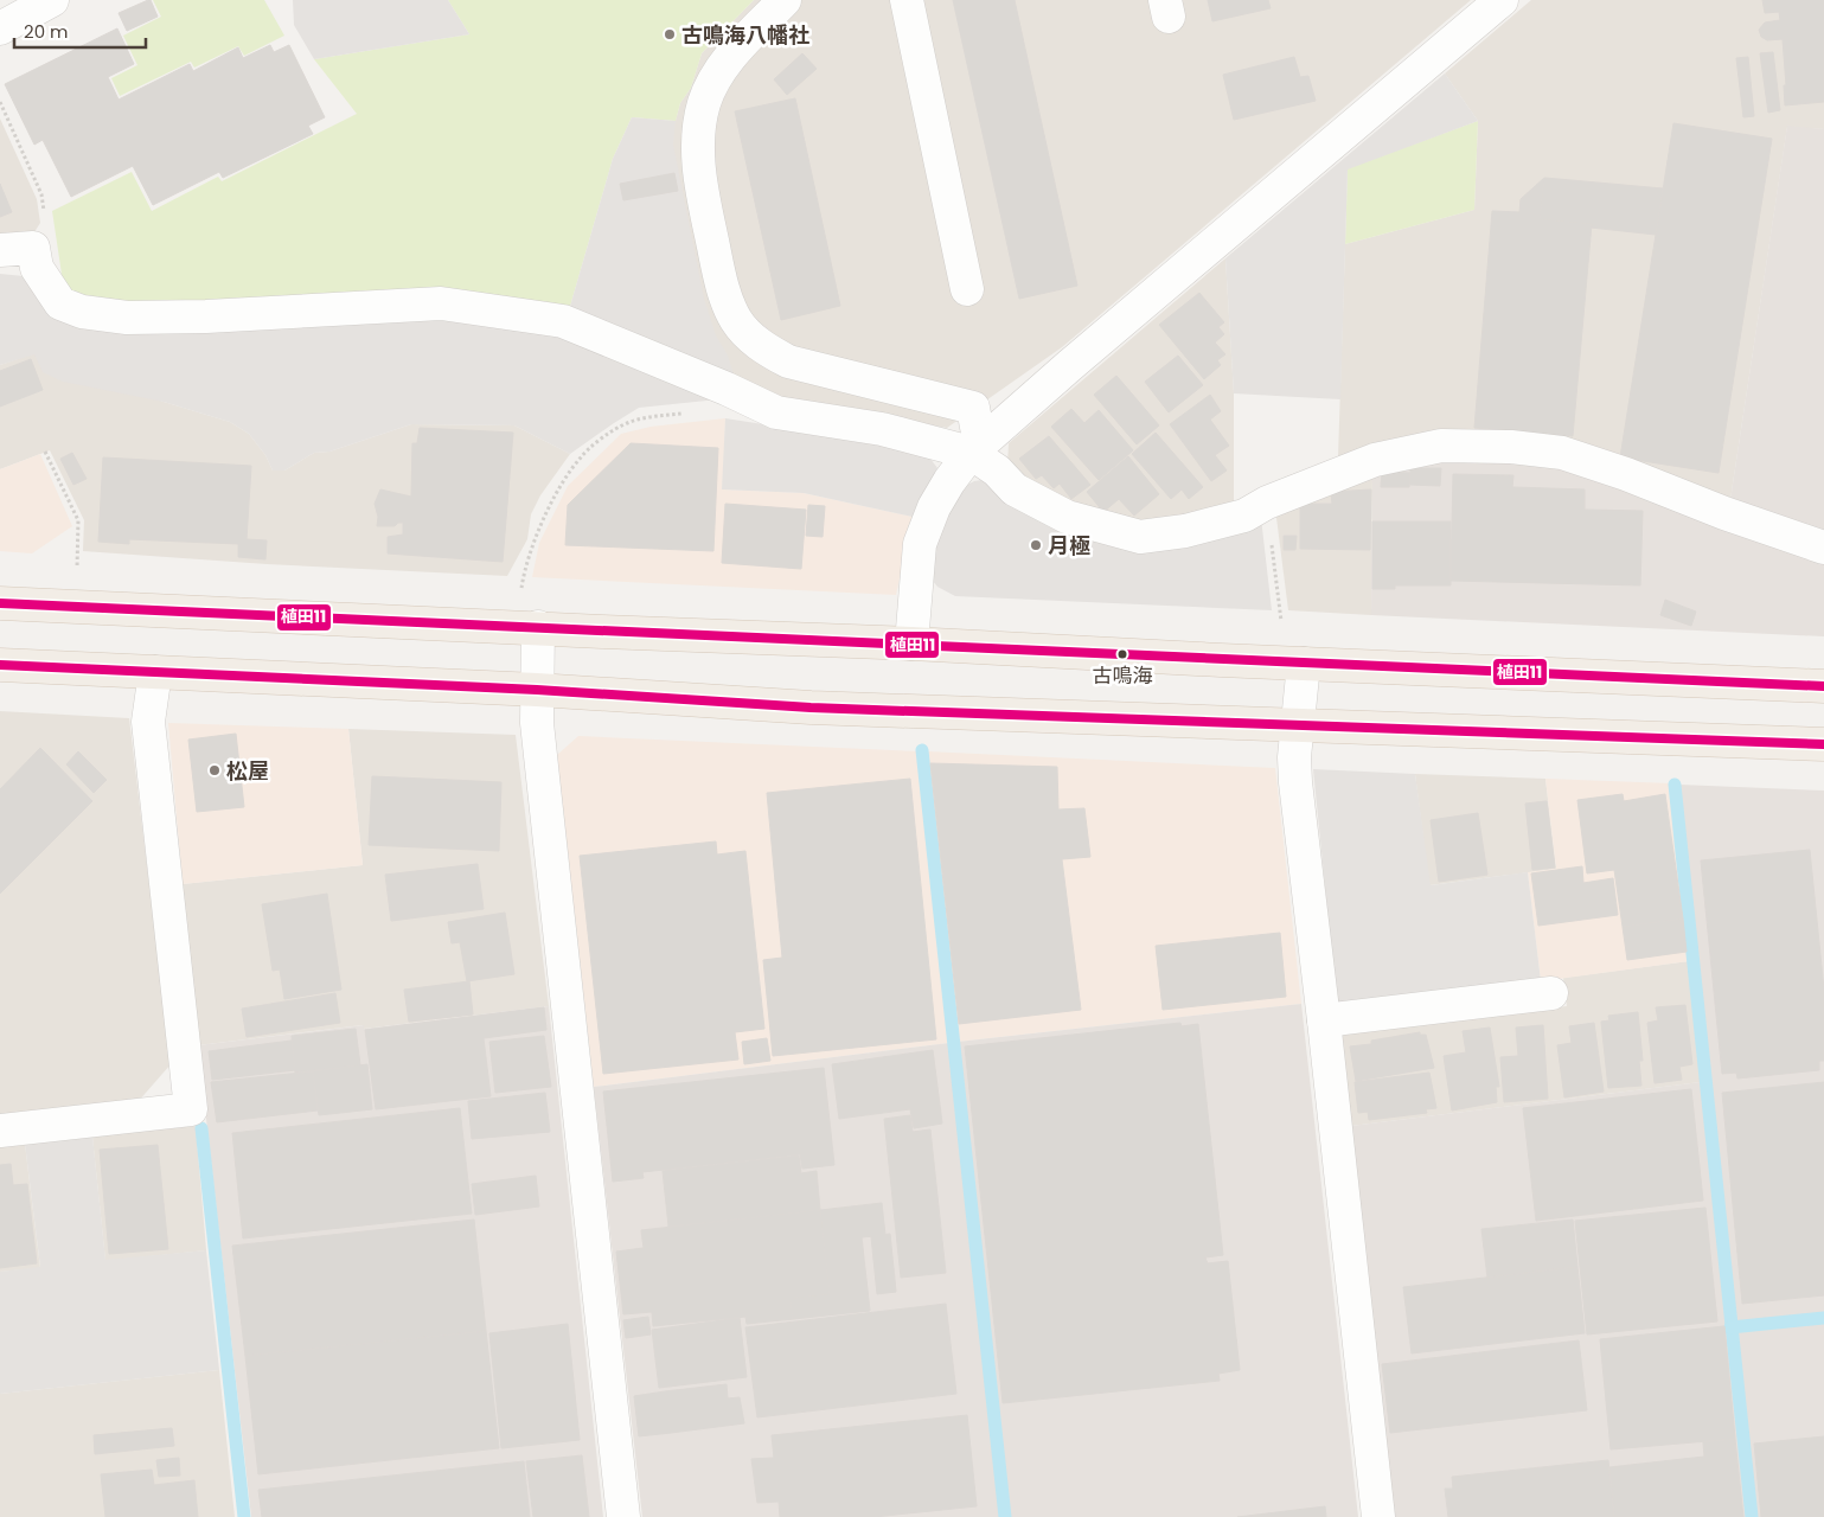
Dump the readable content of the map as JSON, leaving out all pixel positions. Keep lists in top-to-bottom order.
{
  "places": [
    "古鳴海八幡社",
    "月極",
    "古鳴海",
    "松屋"
  ],
  "lines": ["transit line 植田11"],
  "scale_bar": "20 m"
}
